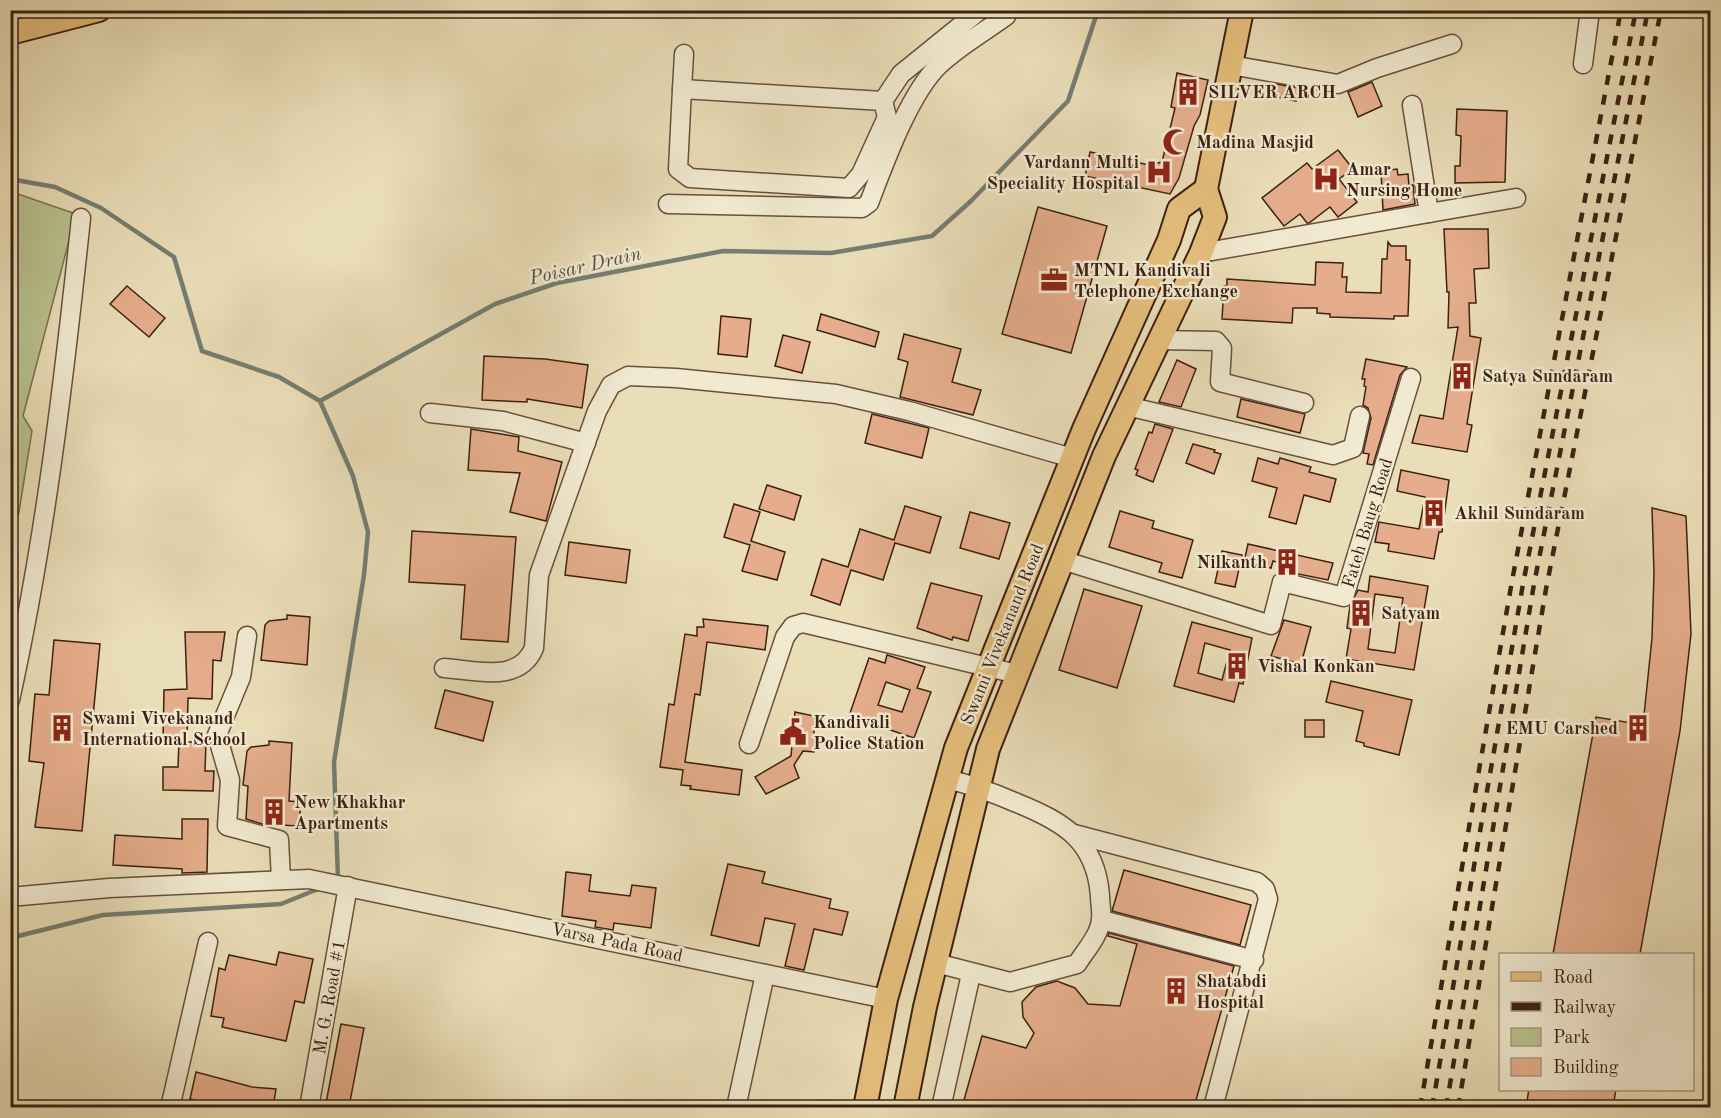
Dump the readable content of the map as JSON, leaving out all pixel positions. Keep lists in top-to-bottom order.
{
  "streets": {
    "main road": ["Swami Vivekanand Road"],
    "street": ["Fateh Baug Road", "Varsa Pada Road", "M. G. Road #1"]
  },
  "crossings": [
    ["Fateh Baug Road", "Swami Vivekanand Road"],
    ["Swami Vivekanand Road", "Varsa Pada Road"],
    ["Varsa Pada Road", "M. G. Road #1"]
  ],
  "water": ["Poisar Drain"],
  "places": {
    "building": [
      "SILVER ARCH",
      "Satya Sundaram",
      "Akhil Sundaram",
      "Nilkanth",
      "Satyam",
      "Vishal Konkan",
      "Swami Vivekanand International School",
      "EMU Carshed",
      "New Khakhar Apartments",
      "Shatabdi Hospital"
    ],
    "mosque": ["Madina Masjid"],
    "hospital": ["Vardann Multi Speciality Hospital", "Amar Nursing Home"],
    "office": ["MTNL Kandivali Telephone Exchange"],
    "public building": ["Kandivali Police Station"]
  },
  "legend": [
    "Road",
    "Railway",
    "Park",
    "Building"
  ]
}
